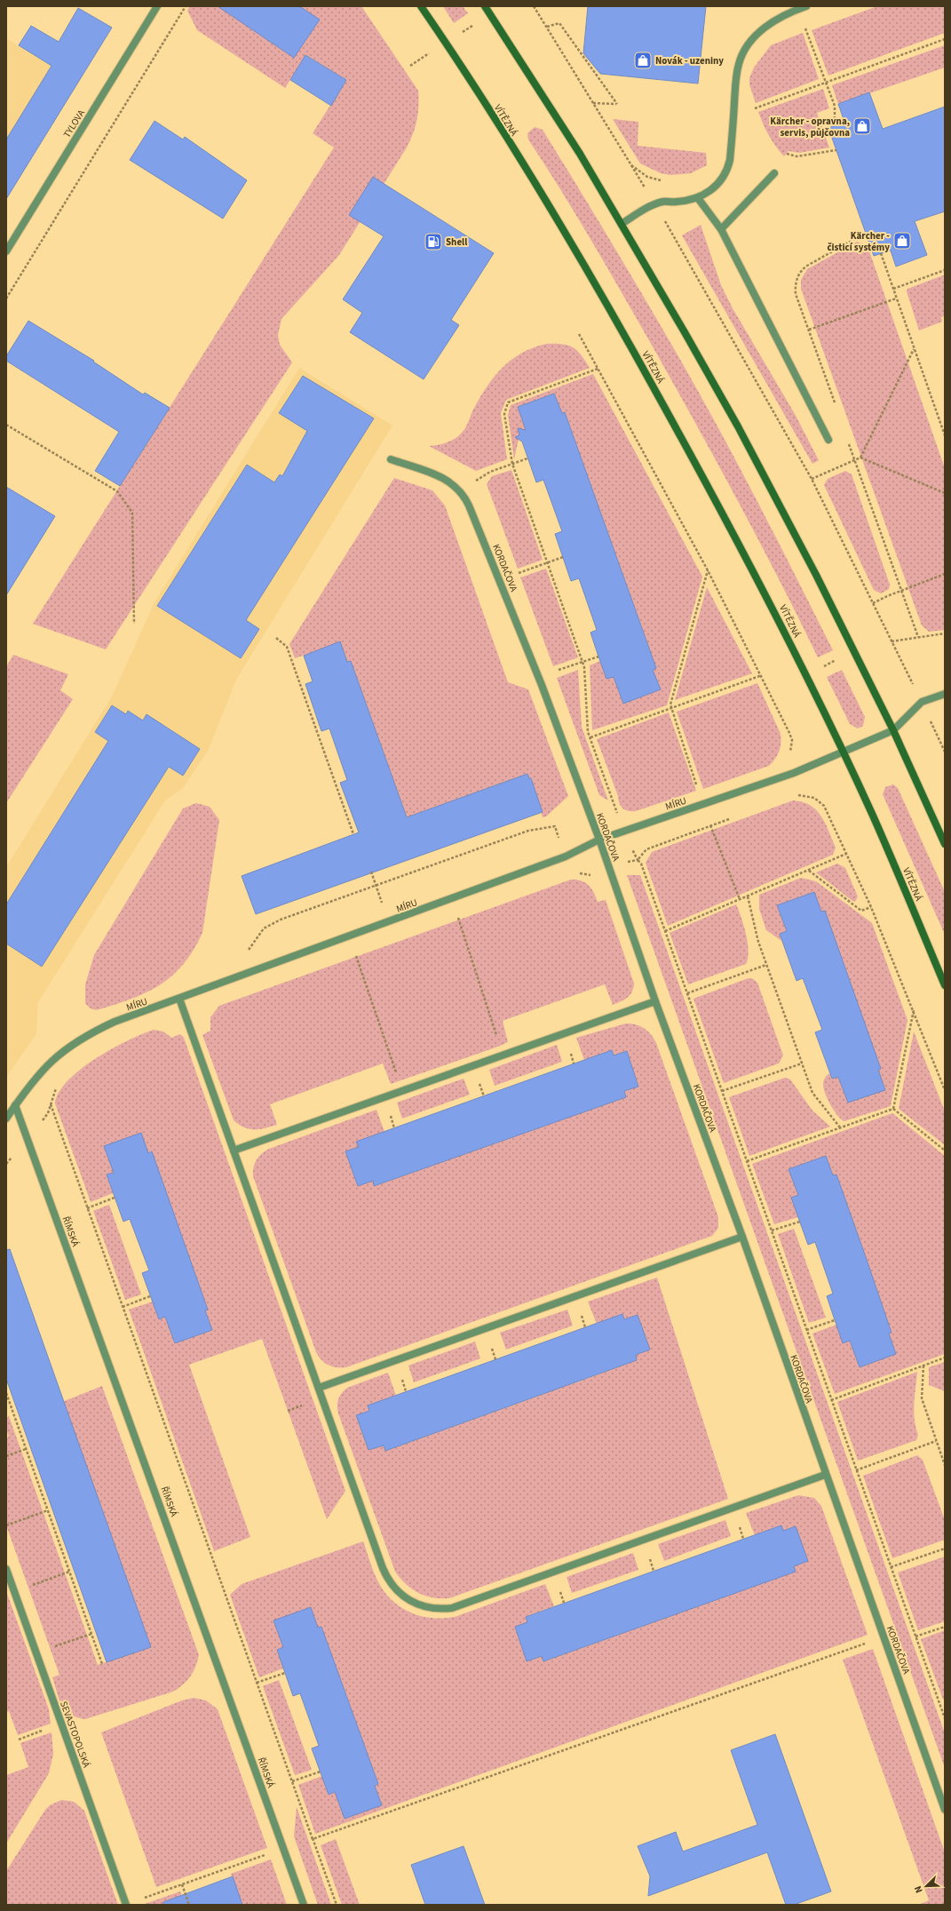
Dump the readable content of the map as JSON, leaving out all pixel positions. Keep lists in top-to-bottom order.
{
  "streets": {
    "main road": ["VÍTĚZNÁ"],
    "street": [
      "TYLOVA",
      "KORDAČOVA",
      "MÍRU",
      "ŘÍMSKÁ",
      "SEVASTOPOLSKÁ"
    ]
  },
  "crossings": [
    ["VÍTĚZNÁ", "MÍRU"],
    ["KORDAČOVA", "MÍRU"],
    ["MÍRU", "ŘÍMSKÁ"]
  ],
  "places": {
    "shop": ["Novák - uzeniny", "Kärcher - opravna, servis, půjčovna", "Kärcher - čisticí systémy"],
    "fuel station": ["Shell"]
  },
  "north": "bottom left"
}
